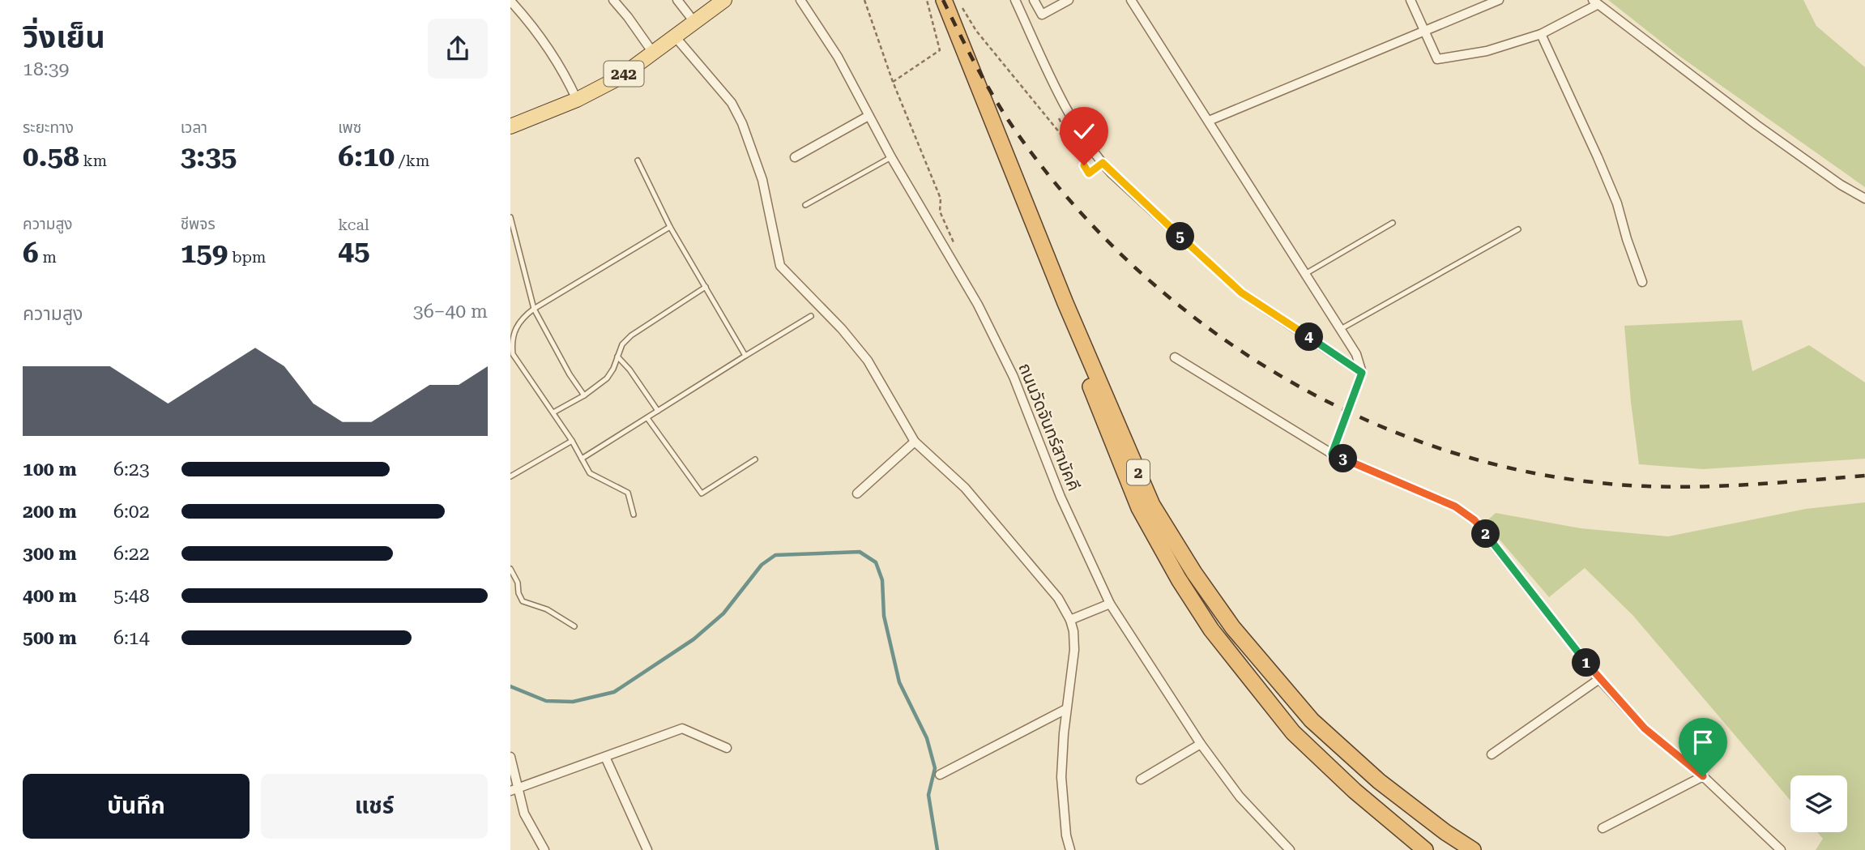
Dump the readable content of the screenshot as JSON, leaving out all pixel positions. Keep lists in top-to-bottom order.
{
  "streets": {
    "highway": ["2"],
    "main road": ["242"],
    "street": ["ถนนวัดจันทร์สามัคคี"]
  },
  "page": {
    "heading": ["วิ่งเย็น", "18:39"],
    "stats": [
      ["ระยะทาง", "0.58 km"],
      ["เวลา", "3:35"],
      ["เพซ", "6:10 /km"],
      ["ความสูง", "6 m"],
      ["ชีพจร", "159 bpm"],
      ["kcal", "45"]
    ],
    "pins": [
      "5",
      "4",
      "3",
      "2",
      "1"
    ],
    "chart": ["ความสูง", "36–40 m"],
    "list": [
      {
        "name": "100 m",
        "note": "6:23"
      },
      {
        "name": "200 m",
        "note": "6:02"
      },
      {
        "name": "300 m",
        "note": "6:22"
      },
      {
        "name": "400 m",
        "note": "5:48"
      },
      {
        "name": "500 m",
        "note": "6:14"
      }
    ],
    "buttons": ["บันทึก", "แชร์"]
  }
}
